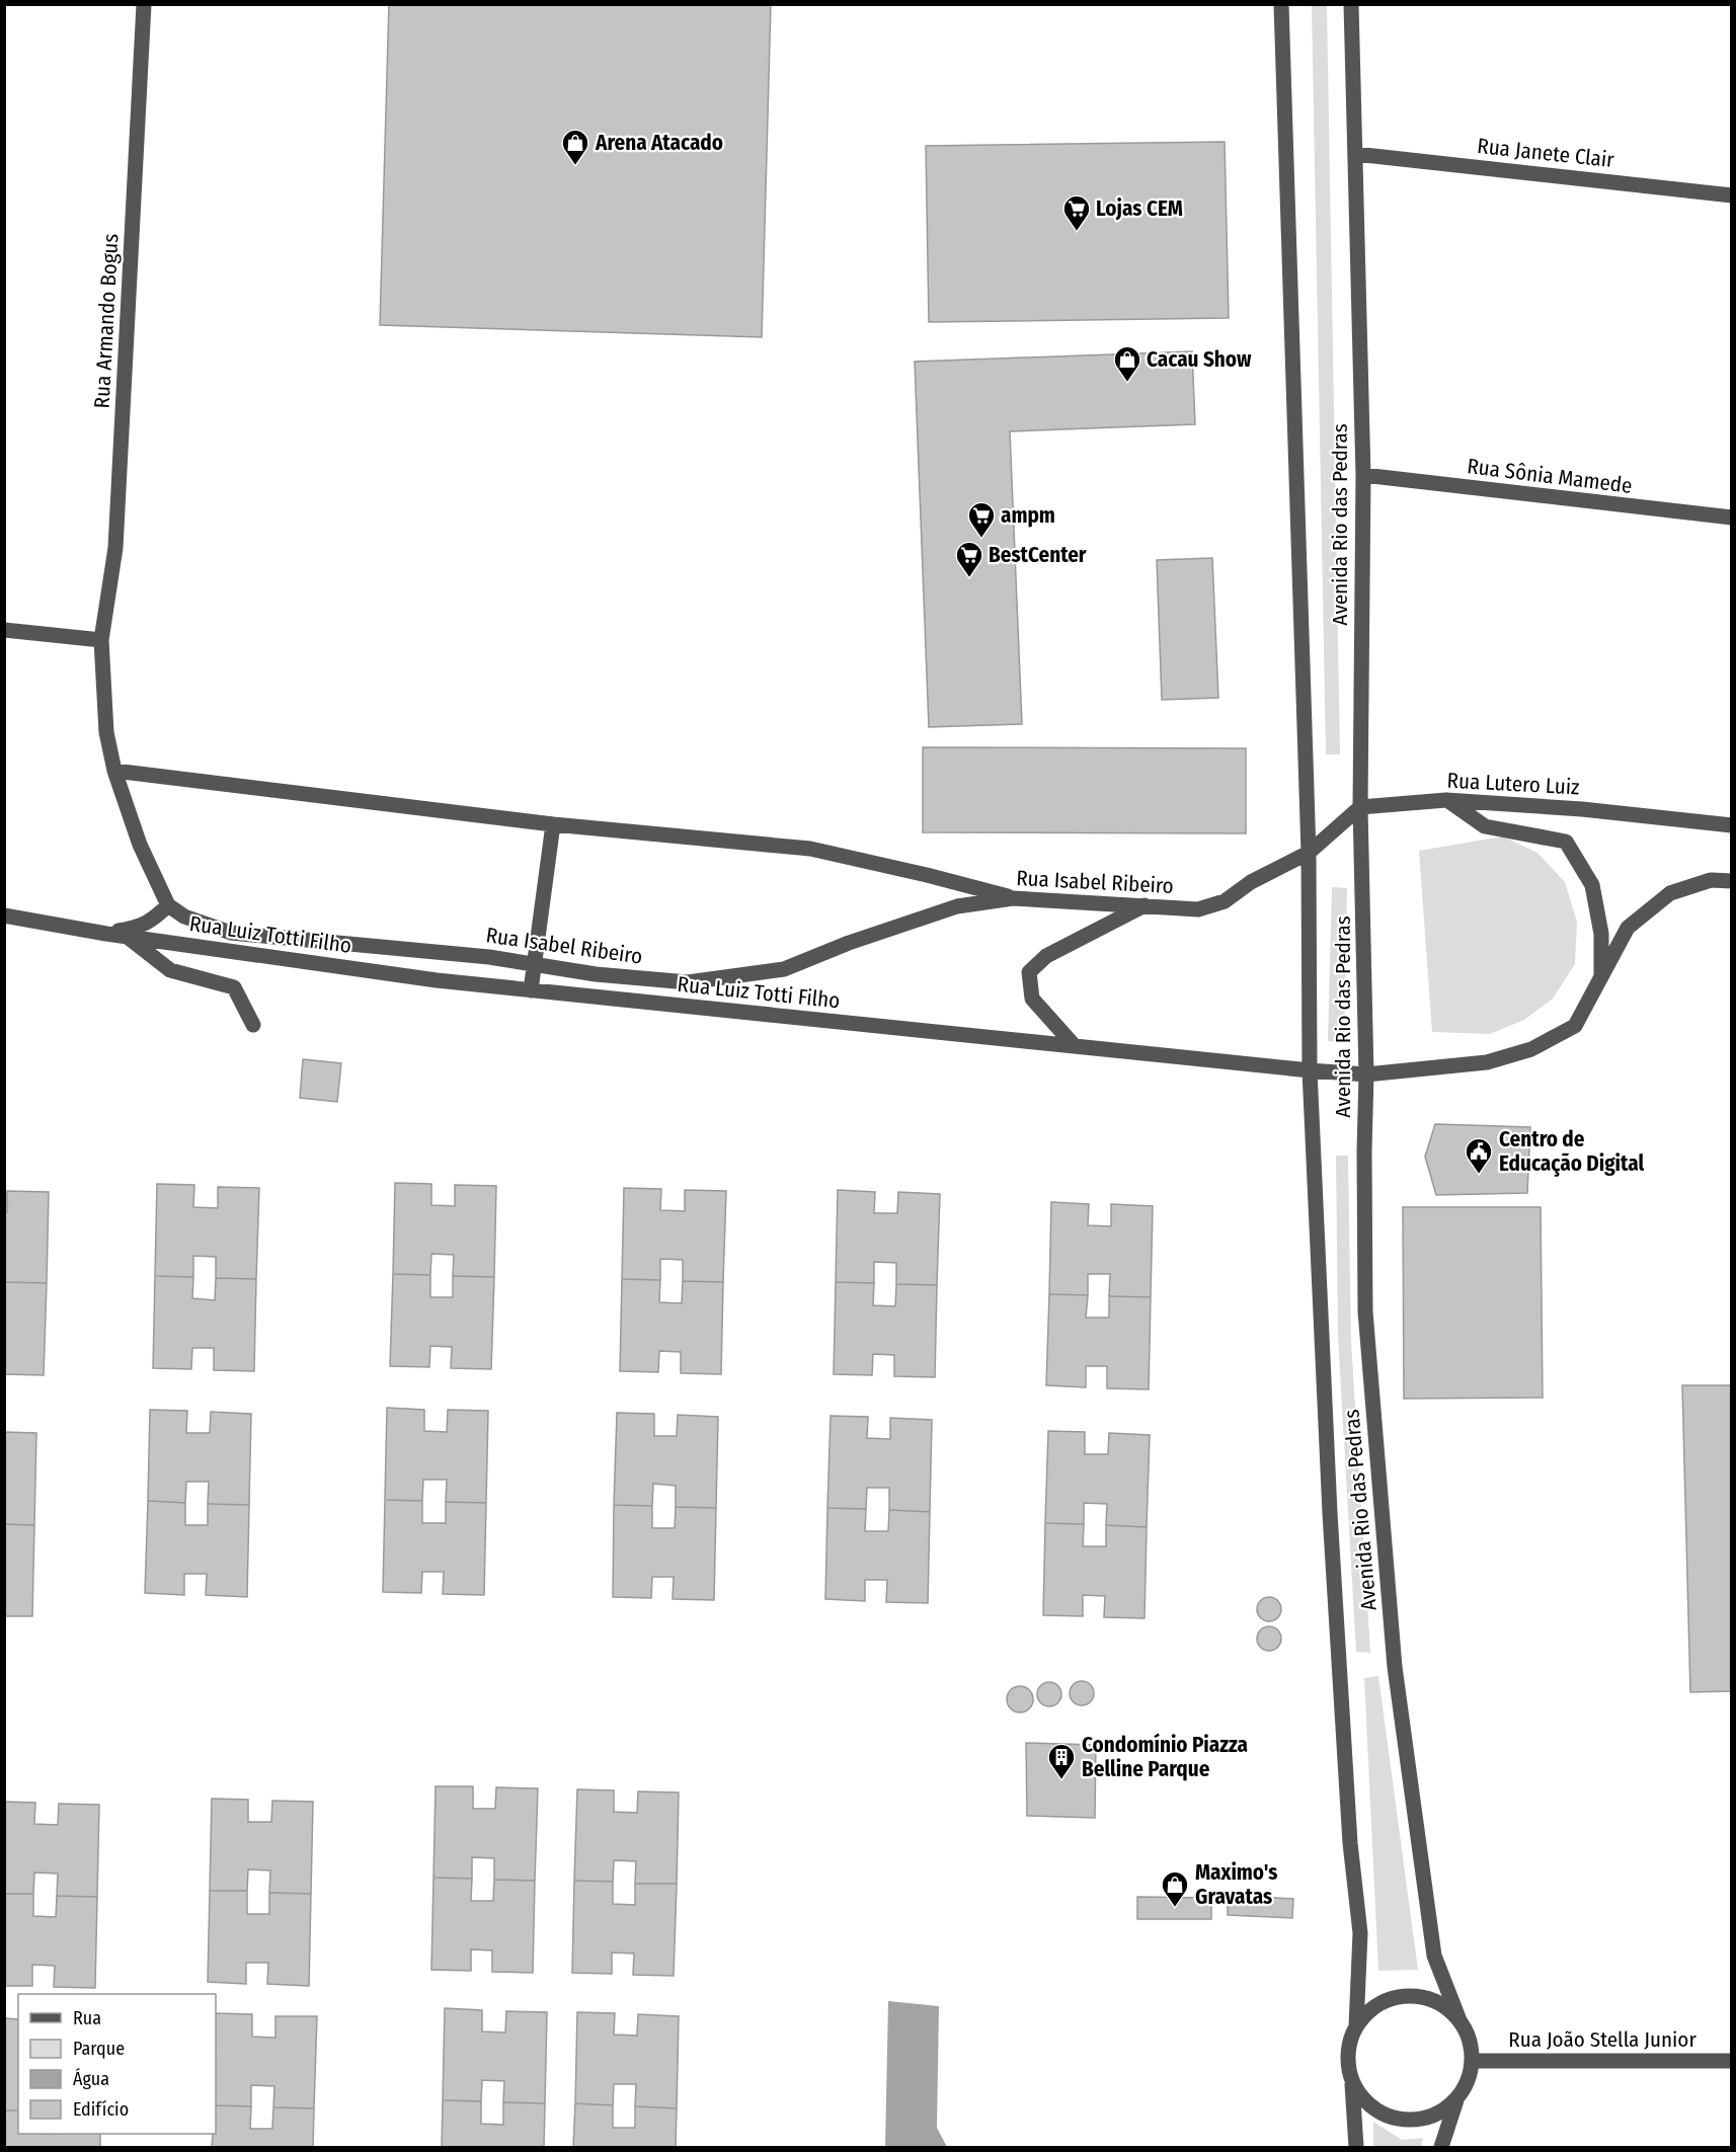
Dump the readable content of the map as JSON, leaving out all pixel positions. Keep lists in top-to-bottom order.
{
  "streets": {
    "street": [
      "Rua Janete Clair",
      "Rua Armando Bogus",
      "Rua Sônia Mamede",
      "Avenida Rio das Pedras",
      "Rua Lutero Luiz",
      "Rua Isabel Ribeiro",
      "Rua Luiz Totti Filho",
      "Rua João Stella Junior"
    ]
  },
  "crossings": [
    ["Rua Janete Clair", "Avenida Rio das Pedras"],
    ["Rua Sônia Mamede", "Avenida Rio das Pedras"],
    ["Avenida Rio das Pedras", "Rua Lutero Luiz"],
    ["Avenida Rio das Pedras", "Rua Isabel Ribeiro"],
    ["Avenida Rio das Pedras", "Rua Luiz Totti Filho"],
    ["Avenida Rio das Pedras", "Rua João Stella Junior"]
  ],
  "places": {
    "shop": ["Arena Atacado", "Cacau Show", "Maximo's Gravatas"],
    "supermarket": ["Lojas CEM", "ampm", "BestCenter"],
    "public building": ["Centro de Educação Digital"],
    "building": ["Condomínio Piazza Belline Parque"]
  },
  "legend": [
    "Rua",
    "Parque",
    "Água",
    "Edifício"
  ]
}
